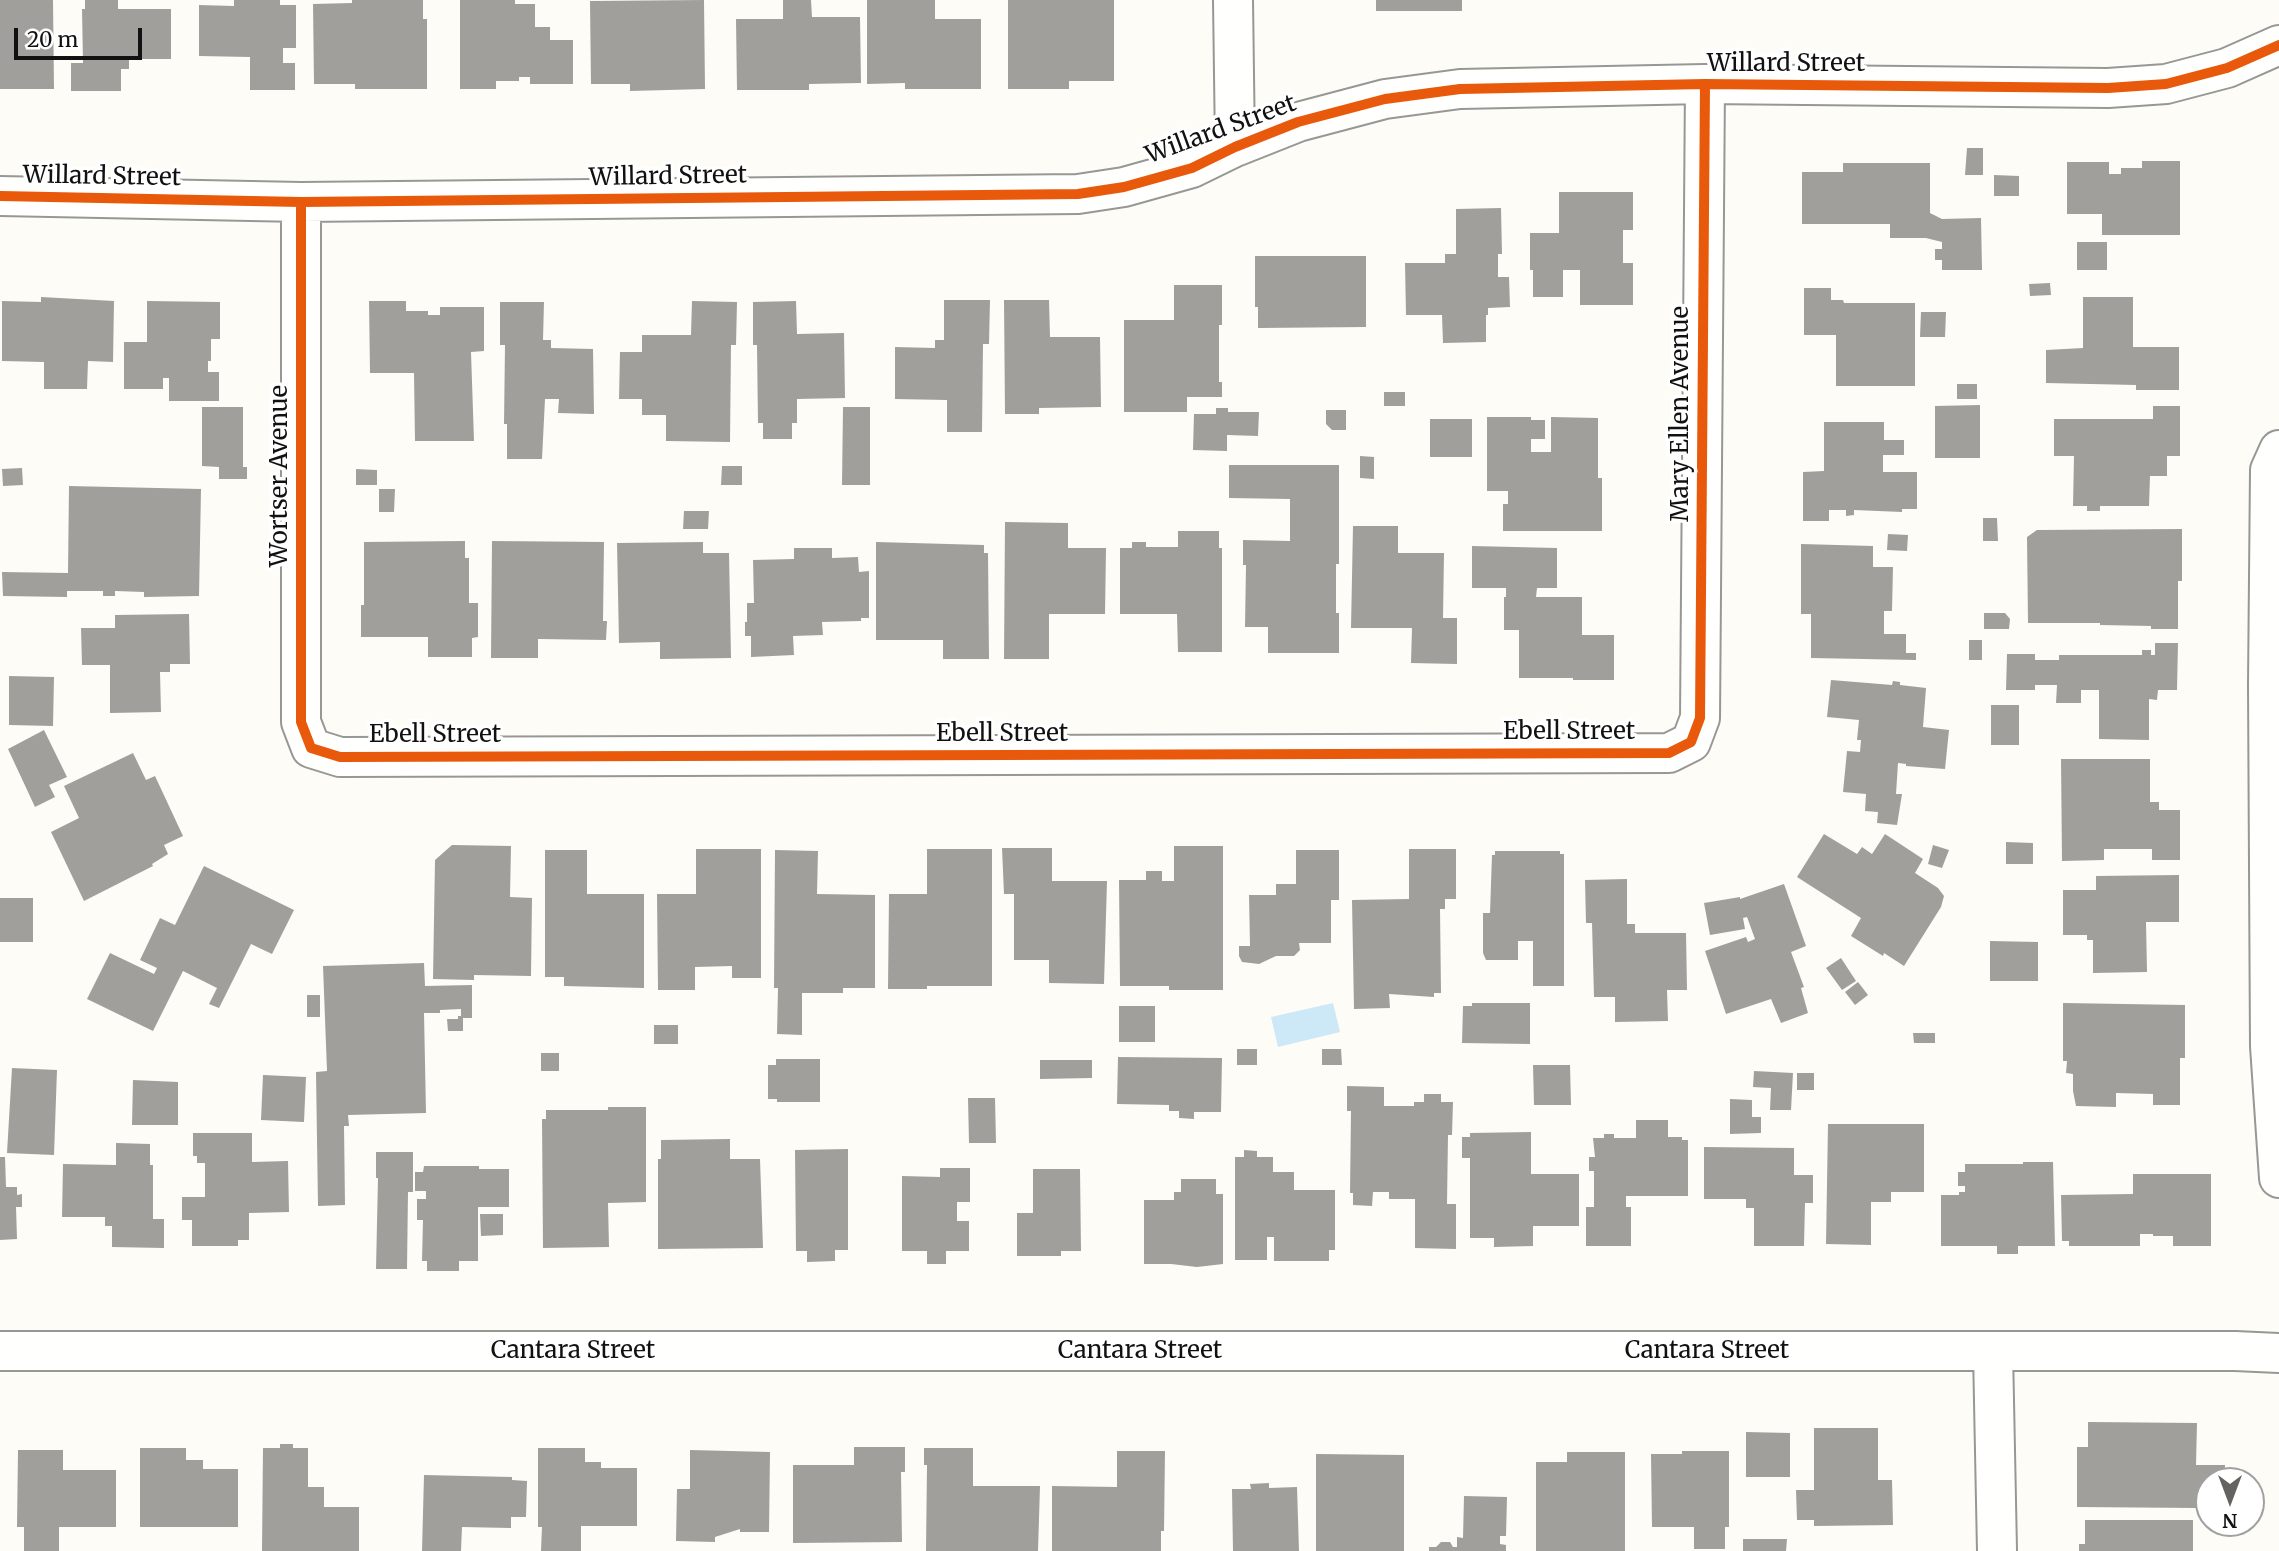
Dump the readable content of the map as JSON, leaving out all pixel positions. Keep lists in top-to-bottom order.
{
  "streets": {
    "street": [
      "Willard Street",
      "Mary Ellen Avenue",
      "Wortser Avenue",
      "Ebell Street",
      "Cantara Street"
    ]
  },
  "crossings": [
    ["Willard Street", "Mary Ellen Avenue"],
    ["Willard Street", "Wortser Avenue"],
    ["Mary Ellen Avenue", "Ebell Street"],
    ["Wortser Avenue", "Ebell Street"]
  ],
  "scale_bar": "20 m",
  "north": "bottom"
}
